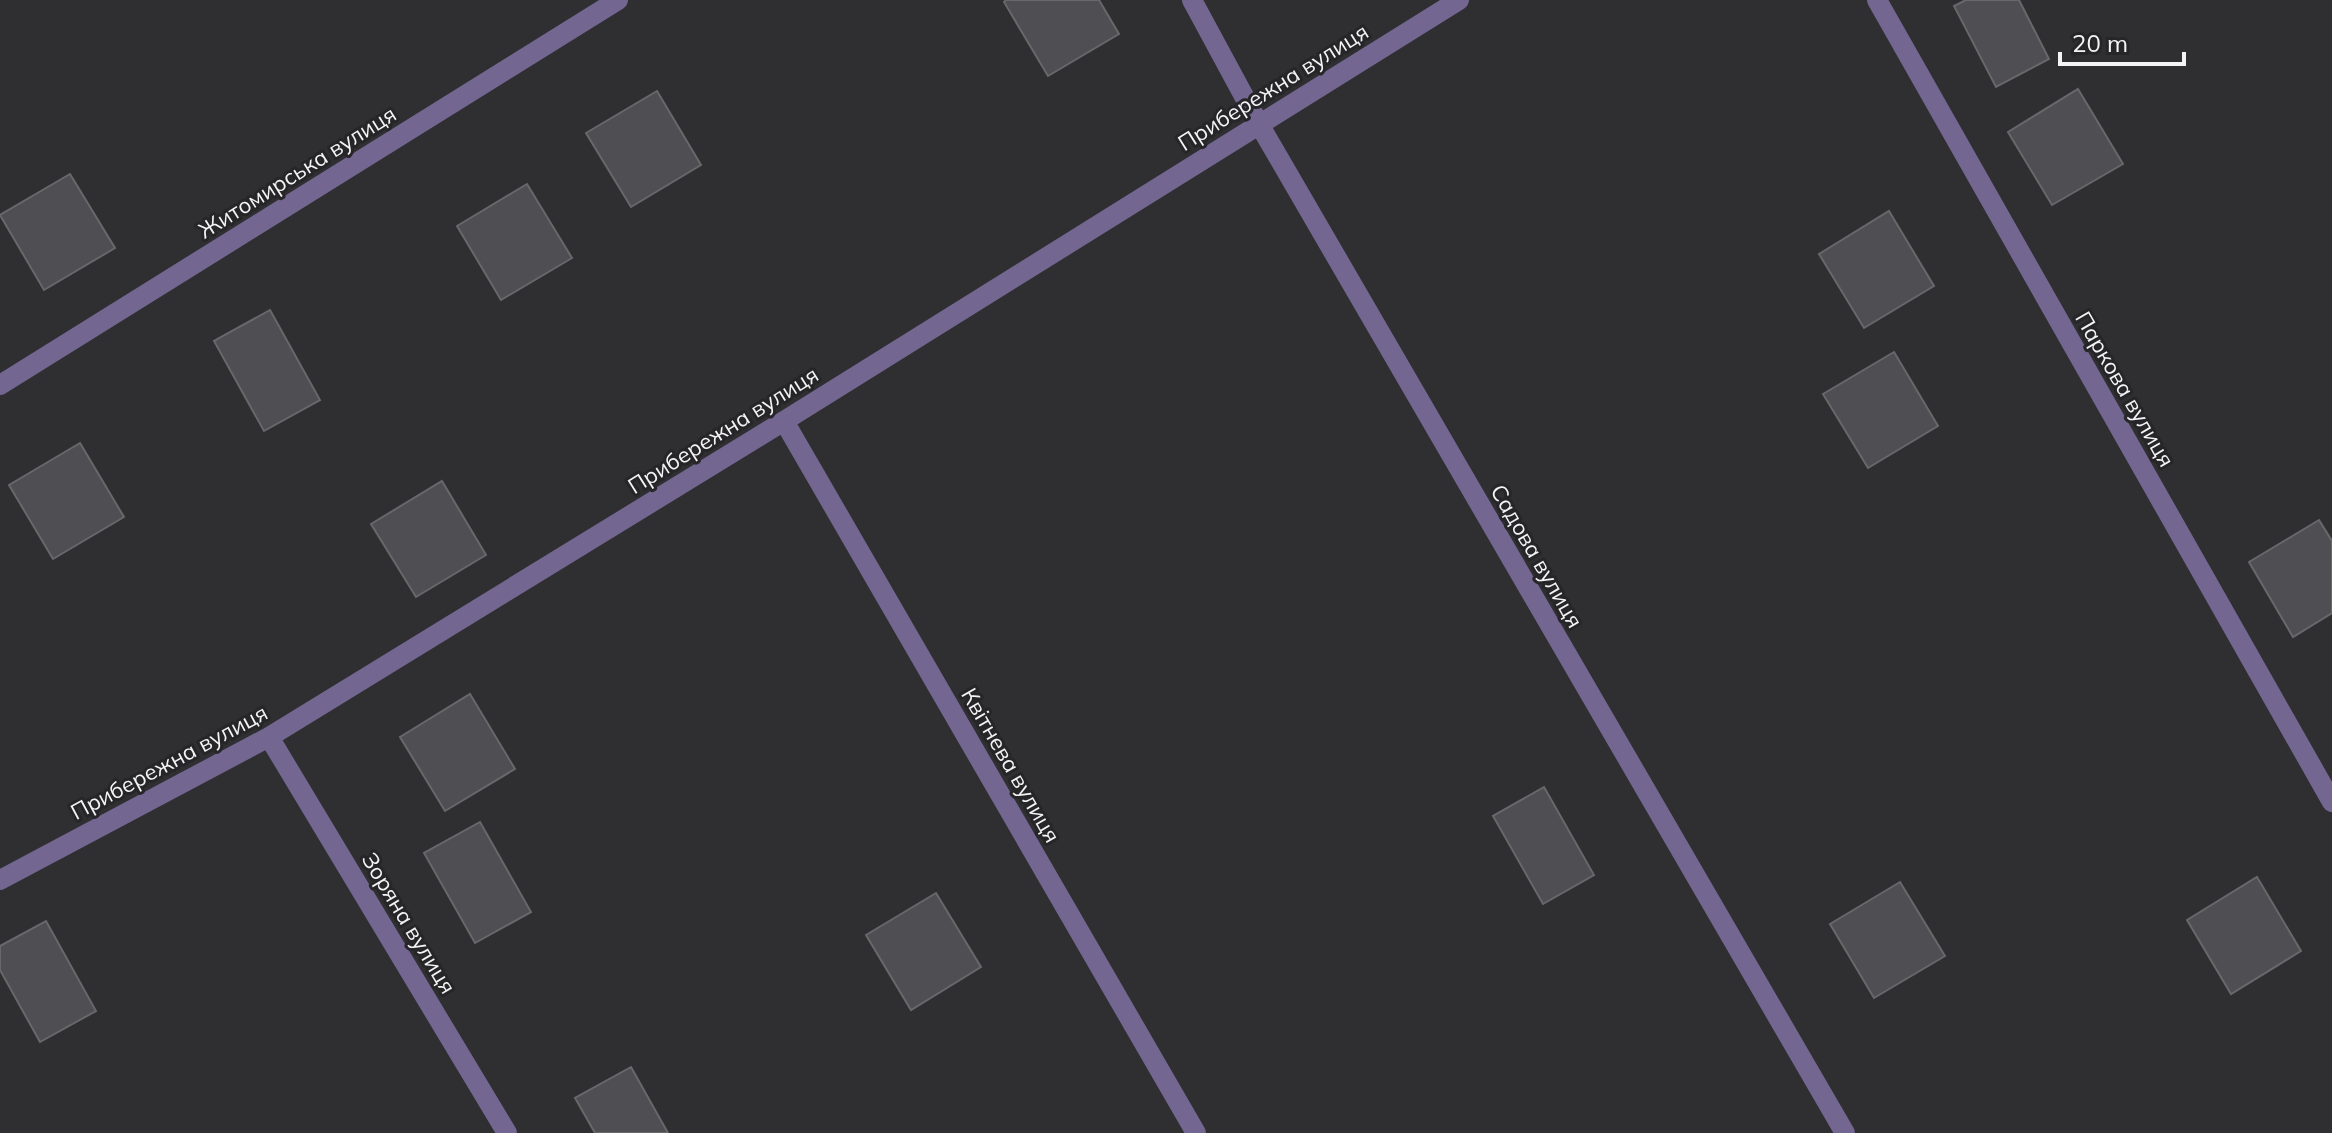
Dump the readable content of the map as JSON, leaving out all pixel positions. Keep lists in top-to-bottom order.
{
  "streets": {
    "street": [
      "Прибережна вулиця",
      "Житомирська вулиця",
      "Паркова вулиця",
      "Садова вулиця",
      "Квітнева вулиця",
      "Зоряна вулиця"
    ]
  },
  "crossings": [
    ["Прибережна вулиця", "Садова вулиця"],
    ["Прибережна вулиця", "Квітнева вулиця"],
    ["Прибережна вулиця", "Зоряна вулиця"]
  ],
  "scale_bar": "20 m"
}
